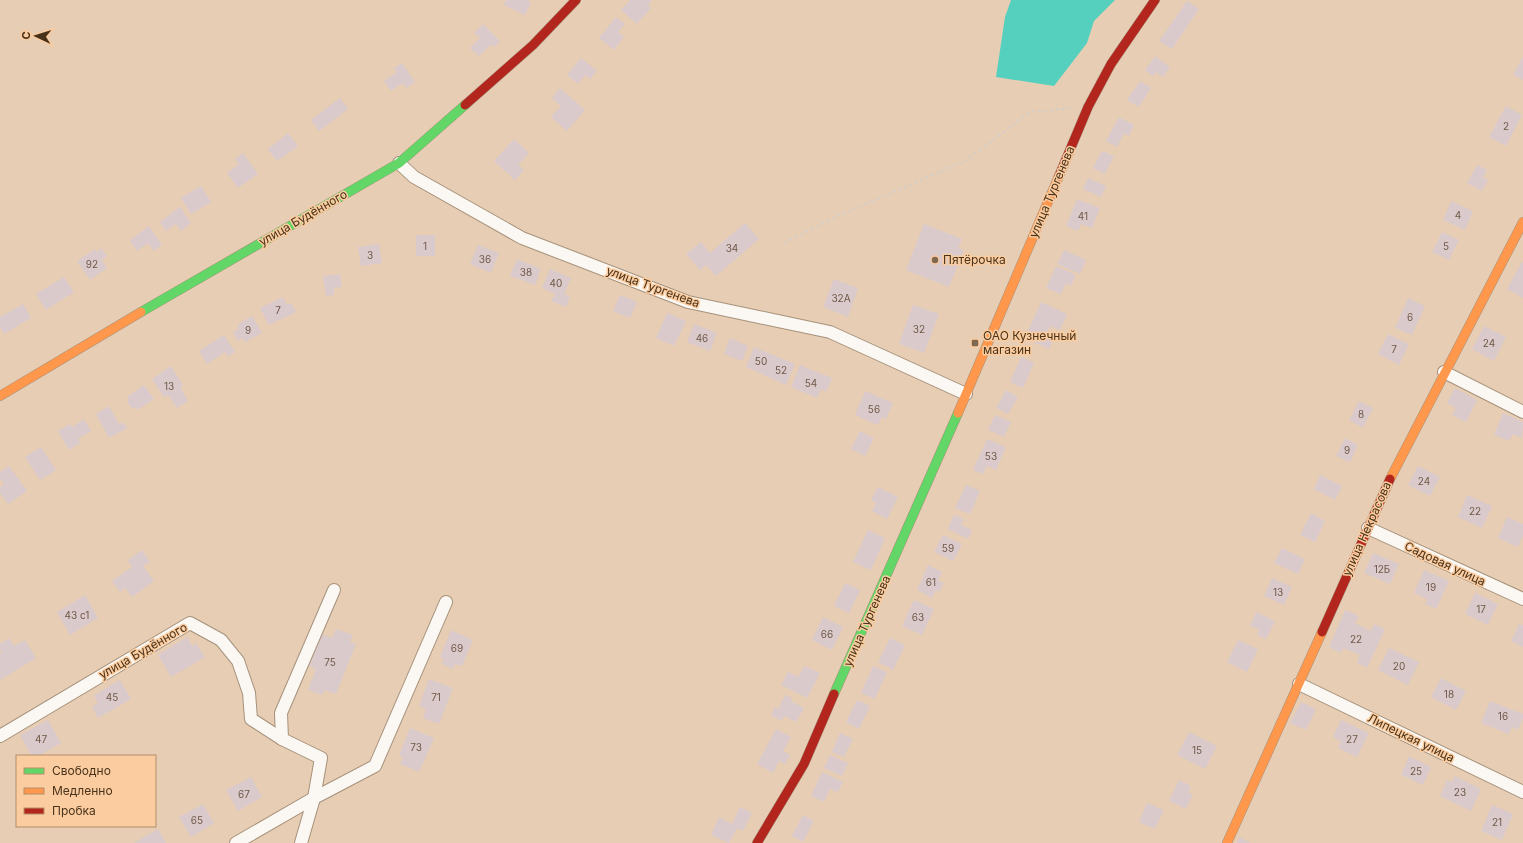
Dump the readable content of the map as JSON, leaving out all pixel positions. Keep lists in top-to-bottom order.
{
  "streets": {
    "street": [
      "улица Тургенева",
      "улица Будённого",
      "улица Некрасова",
      "Садовая улица",
      "Липецкая улица"
    ]
  },
  "crossings": [
    ["улица Тургенева", "улица Будённого"],
    ["улица Некрасова", "Садовая улица"],
    ["улица Некрасова", "Липецкая улица"]
  ],
  "places": {
    "other": ["Пятёрочка"],
    "transit": ["ОАО Кузнечный магазин"]
  },
  "house_numbers": [
    "2",
    "4",
    "41",
    "1",
    "5",
    "34",
    "3",
    "36",
    "92",
    "38",
    "40",
    "32А",
    "7",
    "6",
    "32",
    "9",
    "46",
    "24",
    "7",
    "50",
    "52",
    "54",
    "13",
    "56",
    "8",
    "9",
    "53",
    "24",
    "22",
    "59",
    "12Б",
    "61",
    "19",
    "13",
    "17",
    "43 с1",
    "63",
    "66",
    "22",
    "69",
    "75",
    "20",
    "18",
    "45",
    "71",
    "16",
    "47",
    "27",
    "73",
    "15",
    "25",
    "23",
    "67",
    "65",
    "21"
  ],
  "legend": ["Свободно", "Медленно", "Пробка"],
  "north": "left"
}
